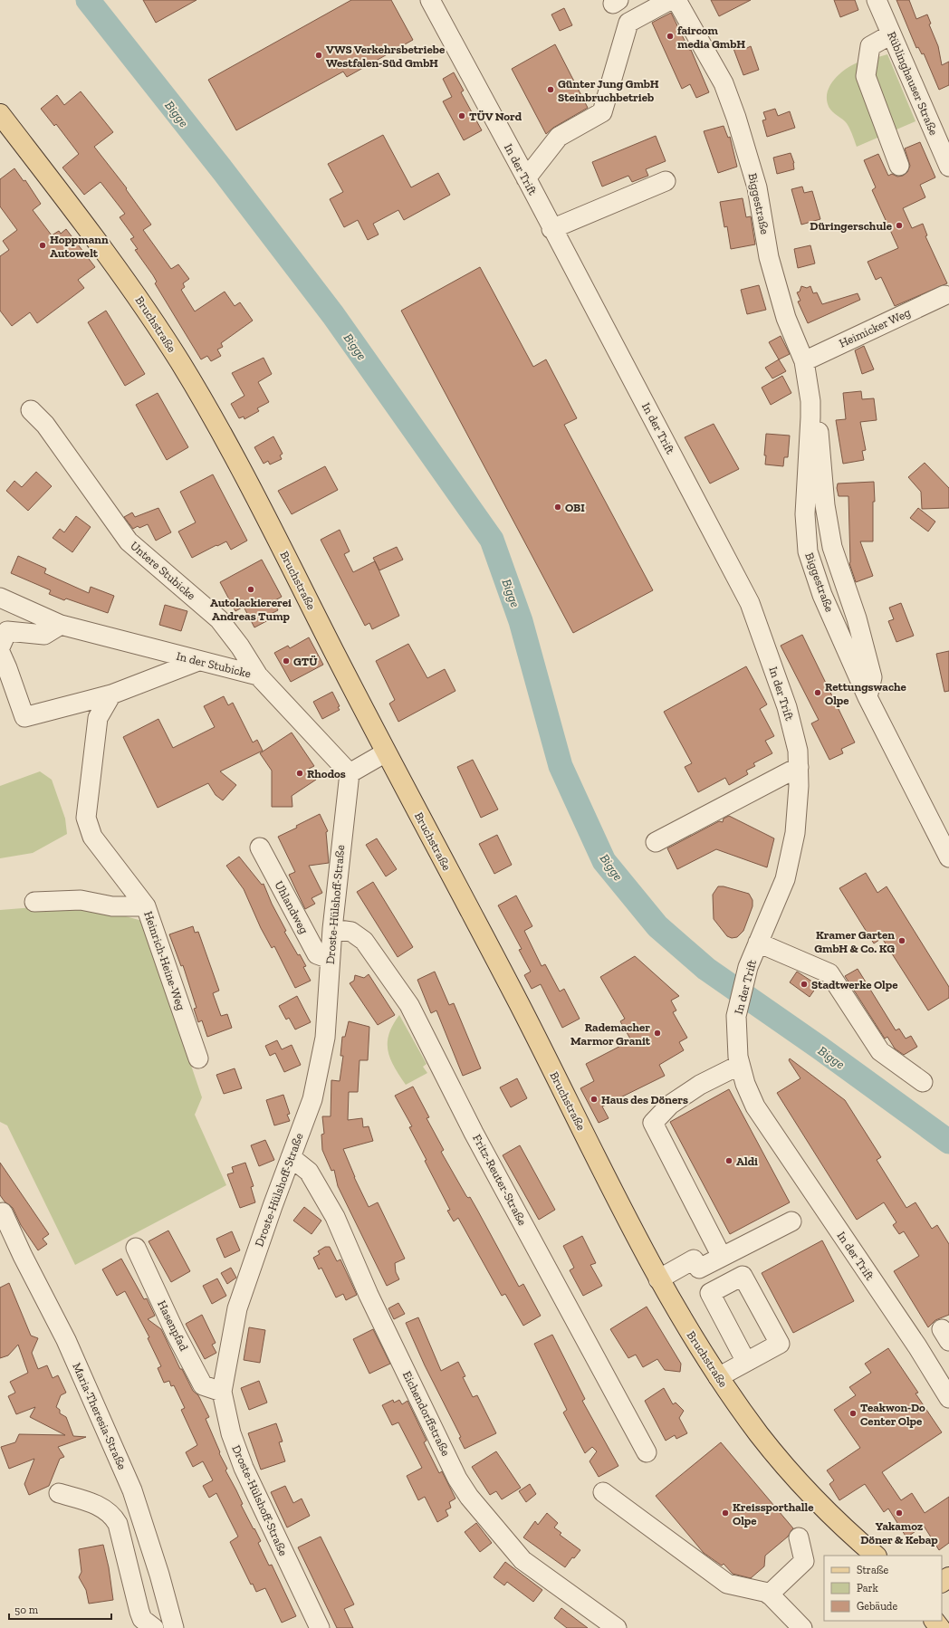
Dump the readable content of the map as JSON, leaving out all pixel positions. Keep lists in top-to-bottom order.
{
  "streets": {
    "main road": ["Bruchstraße"],
    "street": [
      "Rüblinghauser Straße",
      "In der Trift",
      "Biggestraße",
      "Heimicker Weg",
      "Untere Stubicke",
      "In der Stubicke",
      "Droste-Hülshoff-Straße",
      "Uhlandweg",
      "Heinrich-Heine-Weg",
      "Fritz-Reuter-Straße",
      "Hasenpfad",
      "Eichendorffstraße",
      "Maria-Theresia-Straße"
    ]
  },
  "crossings": [
    ["Biggestraße", "Heimicker Weg"],
    ["Untere Stubicke", "In der Stubicke"],
    ["In der Stubicke", "Droste-Hülshoff-Straße"],
    ["Droste-Hülshoff-Straße", "Uhlandweg"],
    ["Droste-Hülshoff-Straße", "Fritz-Reuter-Straße"],
    ["Droste-Hülshoff-Straße", "Hasenpfad"],
    ["Droste-Hülshoff-Straße", "Eichendorffstraße"]
  ],
  "water": ["Bigge"],
  "places": [
    "faircom media GmbH",
    "VWS Verkehrsbetriebe Westfalen-Süd GmbH",
    "Günter Jung GmbH Steinbruchbetrieb",
    "TÜV Nord",
    "Düringerschule",
    "Hoppmann Autowelt",
    "OBI",
    "Autolackiererei Andreas Tump",
    "GTÜ",
    "Rettungswache Olpe",
    "Rhodos",
    "Kramer Garten GmbH & Co. KG",
    "Stadtwerke Olpe",
    "Rademacher Marmor Granit",
    "Haus des Döners",
    "Aldi",
    "Teakwon-Do Center Olpe",
    "Kreissporthalle Olpe",
    "Yakamoz Döner & Kebap"
  ],
  "legend": ["Straße", "Park", "Gebäude"],
  "scale_bar": "50 m"
}
